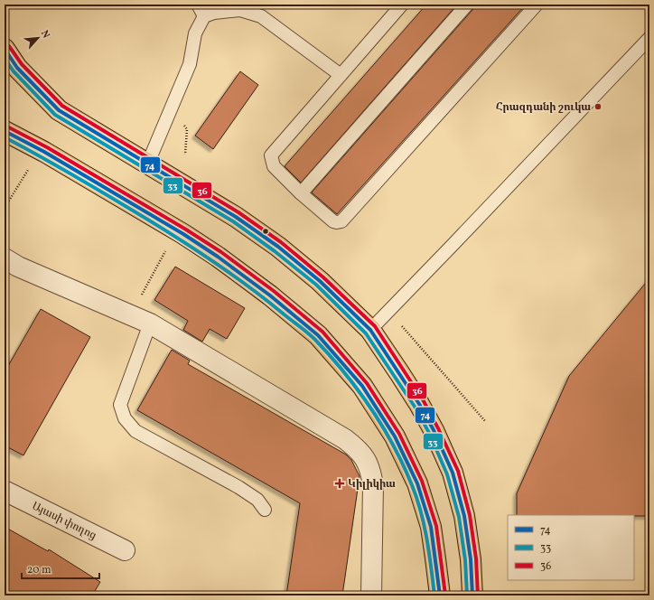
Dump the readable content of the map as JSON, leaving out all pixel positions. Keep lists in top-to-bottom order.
{
  "streets": {
    "street": ["Այասի փողոց"]
  },
  "places": {
    "other": ["Հրազդանի շուկա"],
    "health": ["Կիլիկիա"]
  },
  "lines": ["transit line 36", "transit line 74", "transit line 33"],
  "legend": ["74", "33", "36"],
  "scale_bar": "20 m",
  "north": "top right"
}
